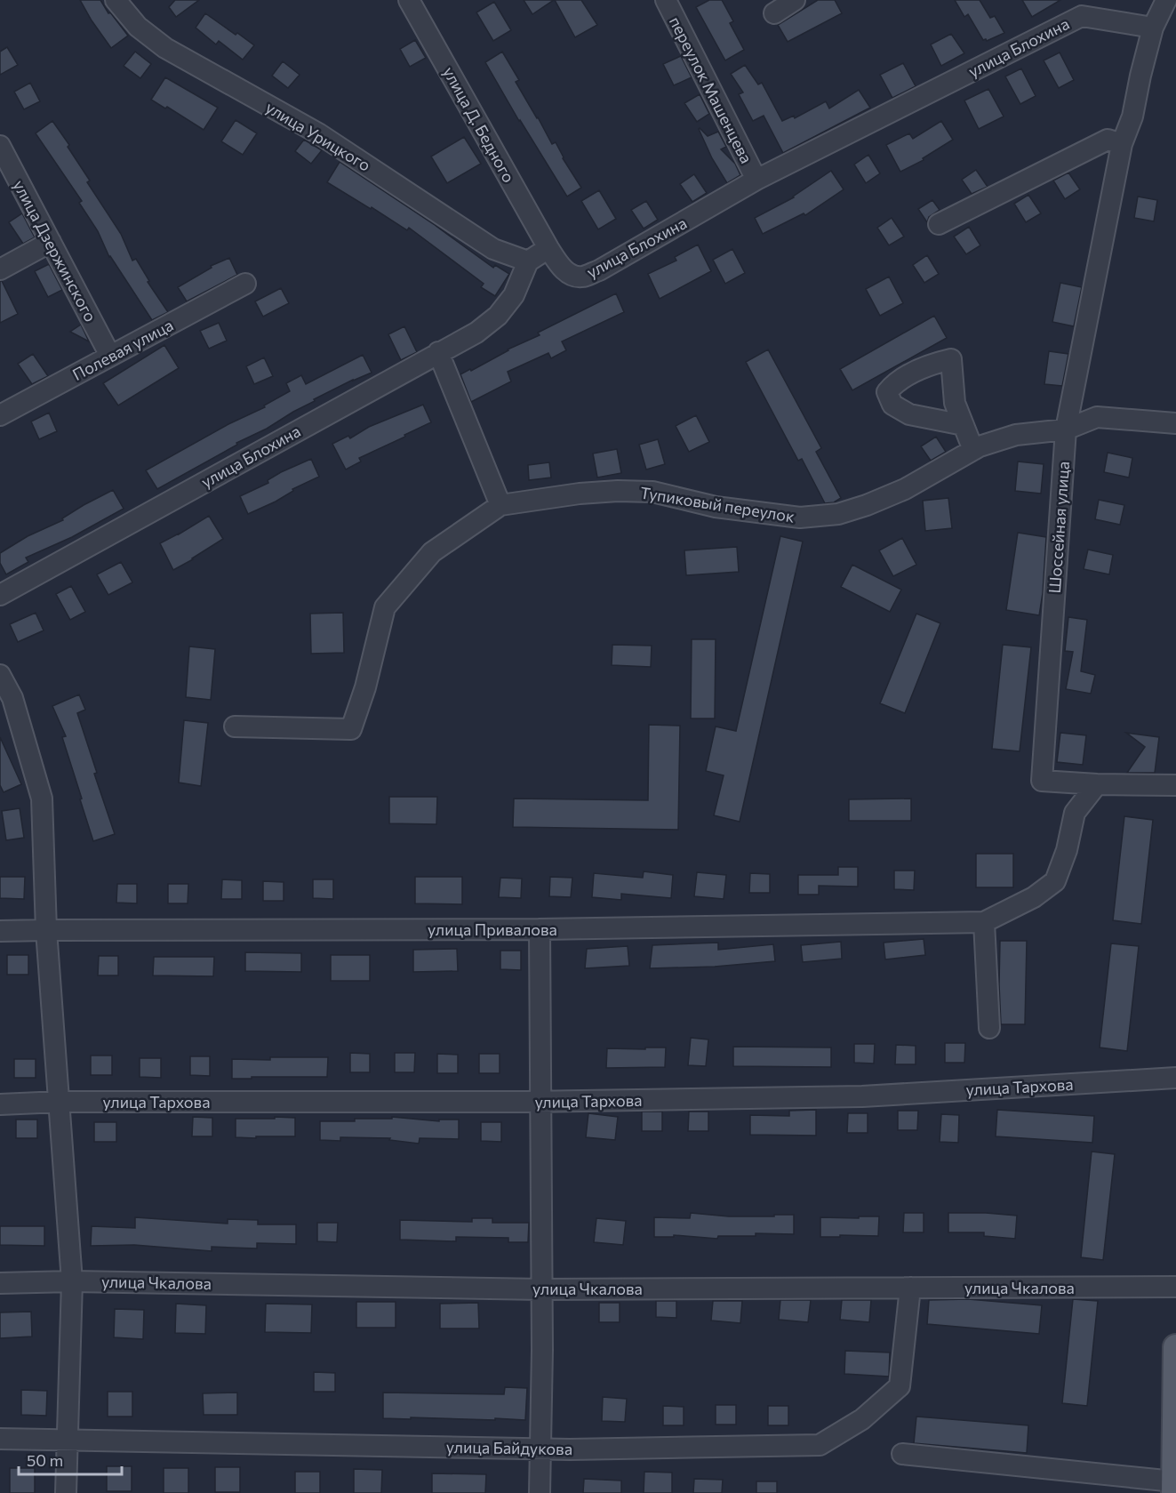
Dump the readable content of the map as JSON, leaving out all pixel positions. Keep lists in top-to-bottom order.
{
  "streets": {
    "street": [
      "улица Блохина",
      "переулок Машенцева",
      "улица Д. Бедного",
      "улица Урицкого",
      "улица Дзержинского",
      "Полевая улица",
      "Тупиковый переулок",
      "Шоссейная улица",
      "улица Привалова",
      "улица Тархова",
      "улица Чкалова",
      "улица Байдукова"
    ]
  },
  "crossings": [
    ["улица Блохина", "переулок Машенцева"],
    ["улица Блохина", "улица Д. Бедного"],
    ["улица Блохина", "улица Урицкого"],
    ["улица Блохина", "Шоссейная улица"],
    ["улица Дзержинского", "Полевая улица"],
    ["Тупиковый переулок", "Шоссейная улица"],
    ["улица Чкалова", "улица Байдукова"]
  ],
  "scale_bar": "50 m"
}
